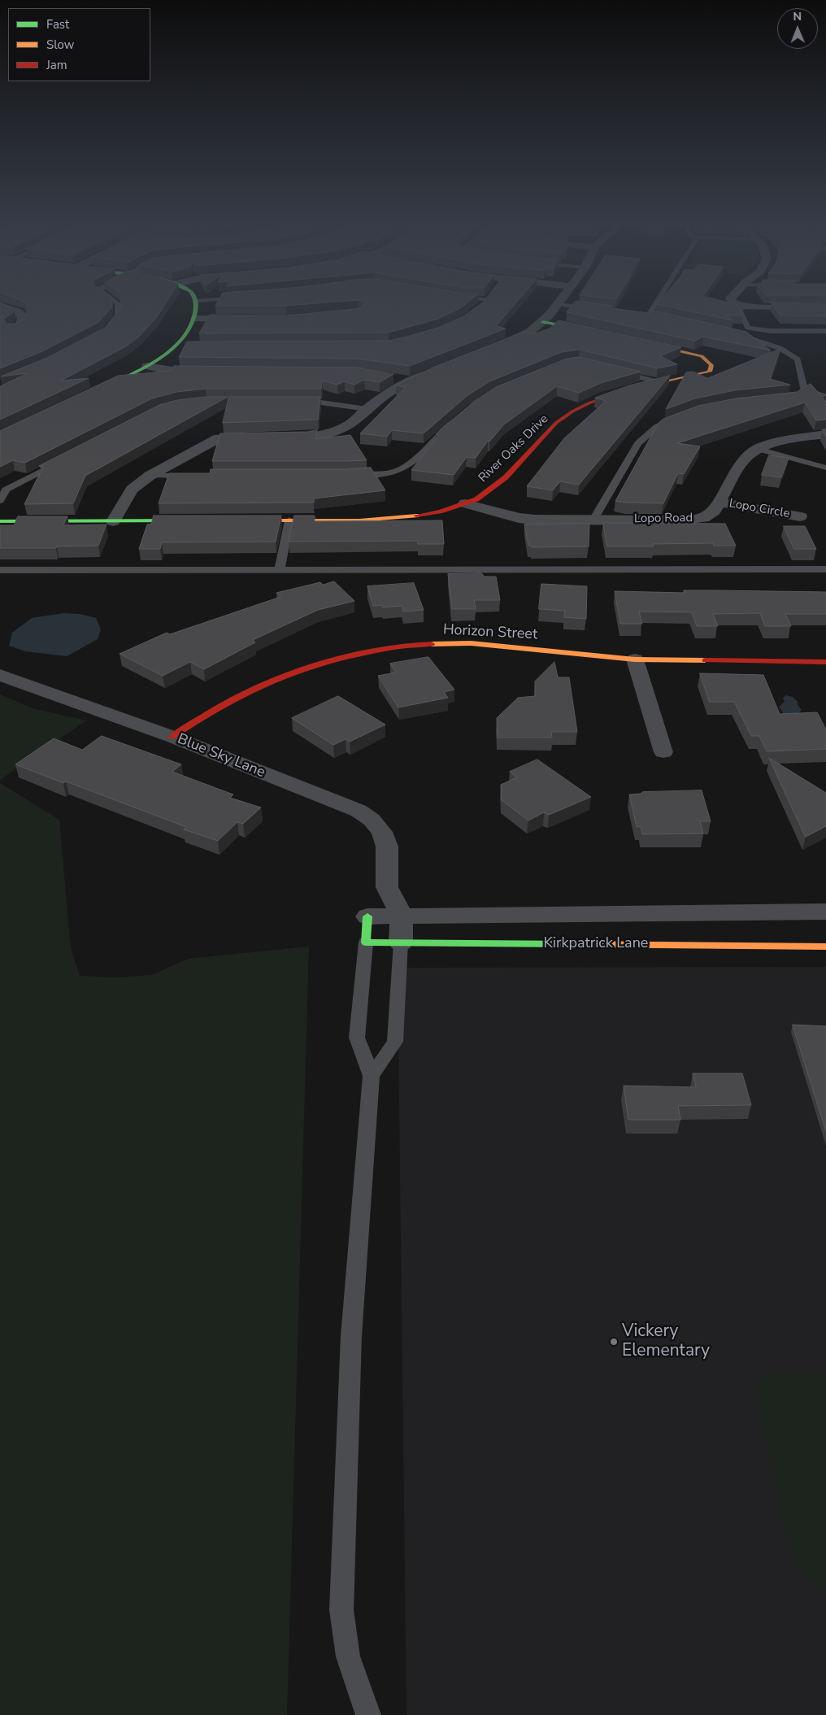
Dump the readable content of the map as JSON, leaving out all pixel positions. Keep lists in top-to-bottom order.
{
  "streets": {
    "street": [
      "River Oaks Drive",
      "Lopo Circle",
      "Lopo Road",
      "Horizon Street",
      "Blue Sky Lane",
      "Kirkpatrick Lane"
    ]
  },
  "crossings": [
    ["River Oaks Drive", "Lopo Road"],
    ["Lopo Circle", "Lopo Road"],
    ["Horizon Street", "Blue Sky Lane"],
    ["Blue Sky Lane", "Kirkpatrick Lane"]
  ],
  "places": ["Vickery Elementary"],
  "legend": ["Fast", "Slow", "Jam"],
  "north": "top"
}
